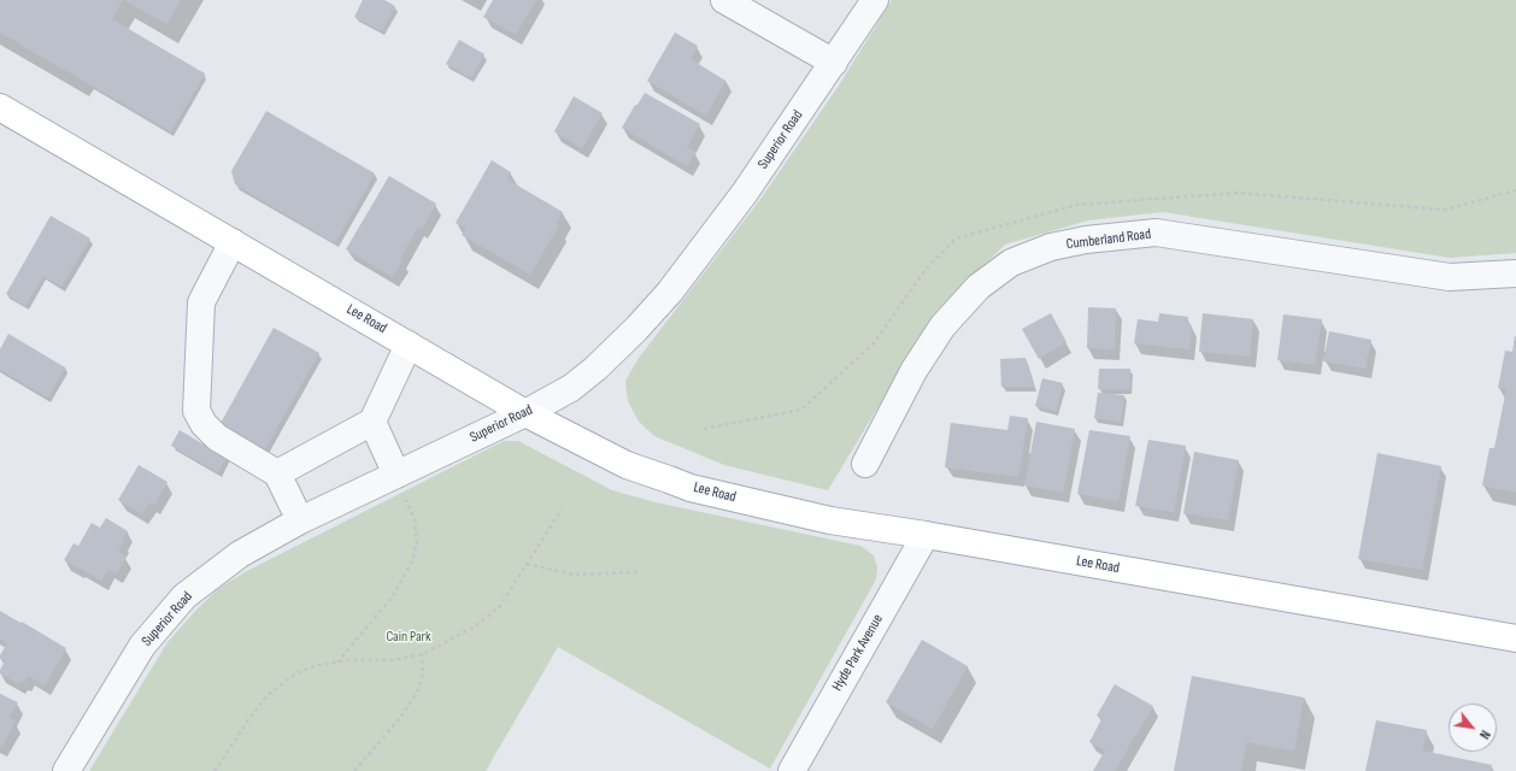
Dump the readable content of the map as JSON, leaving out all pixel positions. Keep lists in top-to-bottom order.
{
  "streets": {
    "main road": ["Lee Road"],
    "street": ["Superior Road", "Cumberland Road", "Hyde Park Avenue"]
  },
  "crossings": [
    ["Superior Road", "Lee Road"],
    ["Lee Road", "Hyde Park Avenue"]
  ],
  "parks": ["Cain Park"],
  "north": "bottom right"
}
